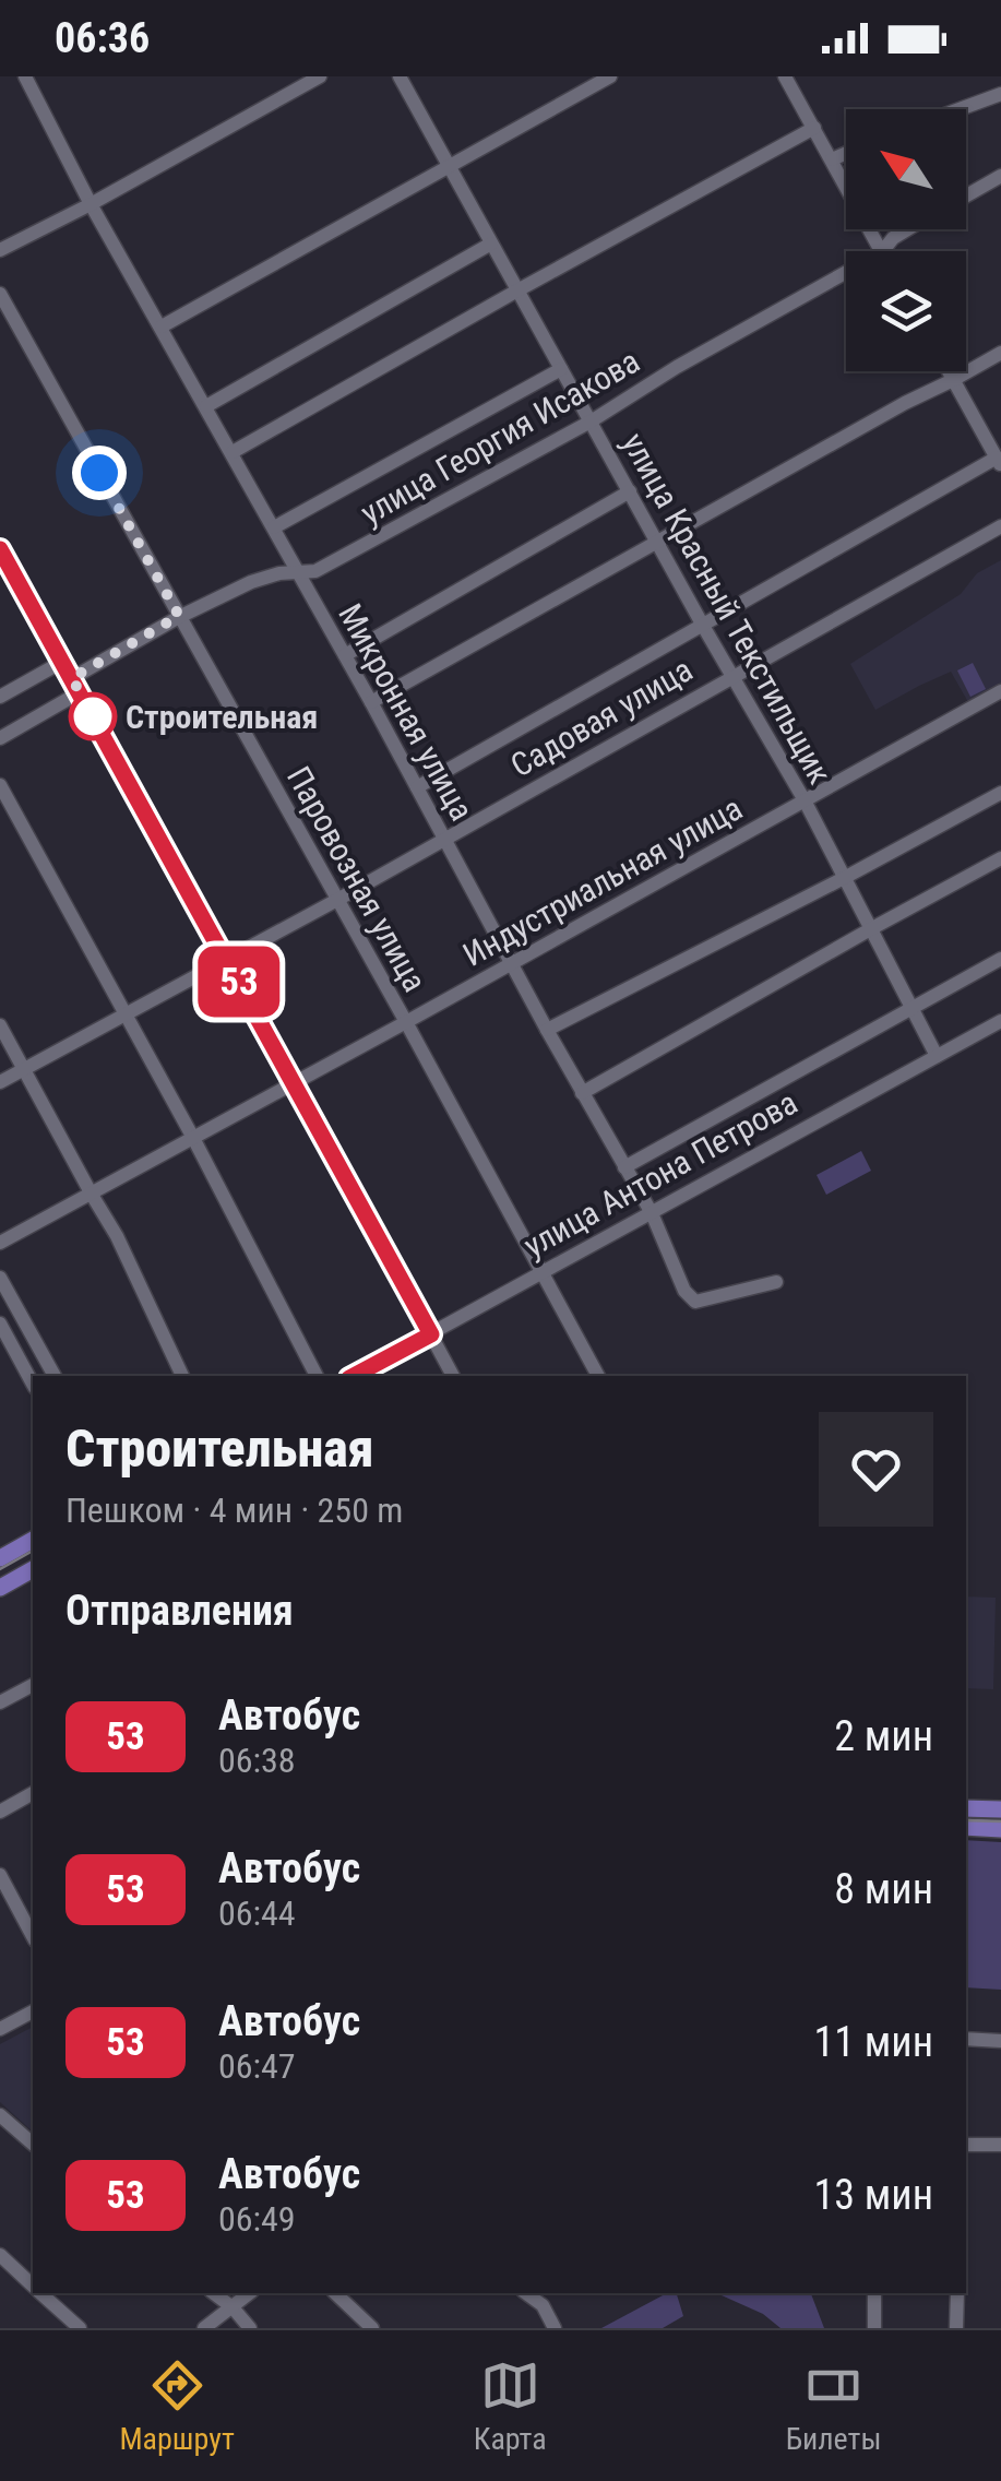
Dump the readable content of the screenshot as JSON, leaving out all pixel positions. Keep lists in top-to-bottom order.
{
  "streets": {
    "street": [
      "улица Георгия Исакова",
      "улица Красный Текстильщик",
      "Микронная улица",
      "Садовая улица",
      "Паровозная улица",
      "Индустриальная улица",
      "улица Антона Петрова"
    ]
  },
  "crossings": [
    ["улица Георгия Исакова", "улица Красный Текстильщик"],
    ["улица Георгия Исакова", "Микронная улица"],
    ["улица Георгия Исакова", "Паровозная улица"],
    ["улица Красный Текстильщик", "Садовая улица"],
    ["улица Красный Текстильщик", "Индустриальная улица"],
    ["улица Красный Текстильщик", "улица Антона Петрова"],
    ["Микронная улица", "Садовая улица"],
    ["Микронная улица", "Индустриальная улица"],
    ["Микронная улица", "улица Антона Петрова"],
    ["Садовая улица", "Паровозная улица"],
    ["Паровозная улица", "Индустриальная улица"],
    ["Паровозная улица", "улица Антона Петрова"]
  ],
  "places": ["Строительная"],
  "lines": ["bus line 53"],
  "north": "top left",
  "page": {
    "status": "06:36",
    "on_map": "53",
    "heading": [
      ["Строительная", "Пешком · 4 мин · 250 m"],
      "Отправления"
    ],
    "list": [
      {
        "mark": "53",
        "name": "Автобус",
        "note": "06:38",
        "value": "2 мин"
      },
      {
        "mark": "53",
        "name": "Автобус",
        "note": "06:44",
        "value": "8 мин"
      },
      {
        "mark": "53",
        "name": "Автобус",
        "note": "06:47",
        "value": "11 мин"
      },
      {
        "mark": "53",
        "name": "Автобус",
        "note": "06:49",
        "value": "13 мин"
      }
    ],
    "tabs": ["Маршрут", "Карта", "Билеты"]
  }
}
